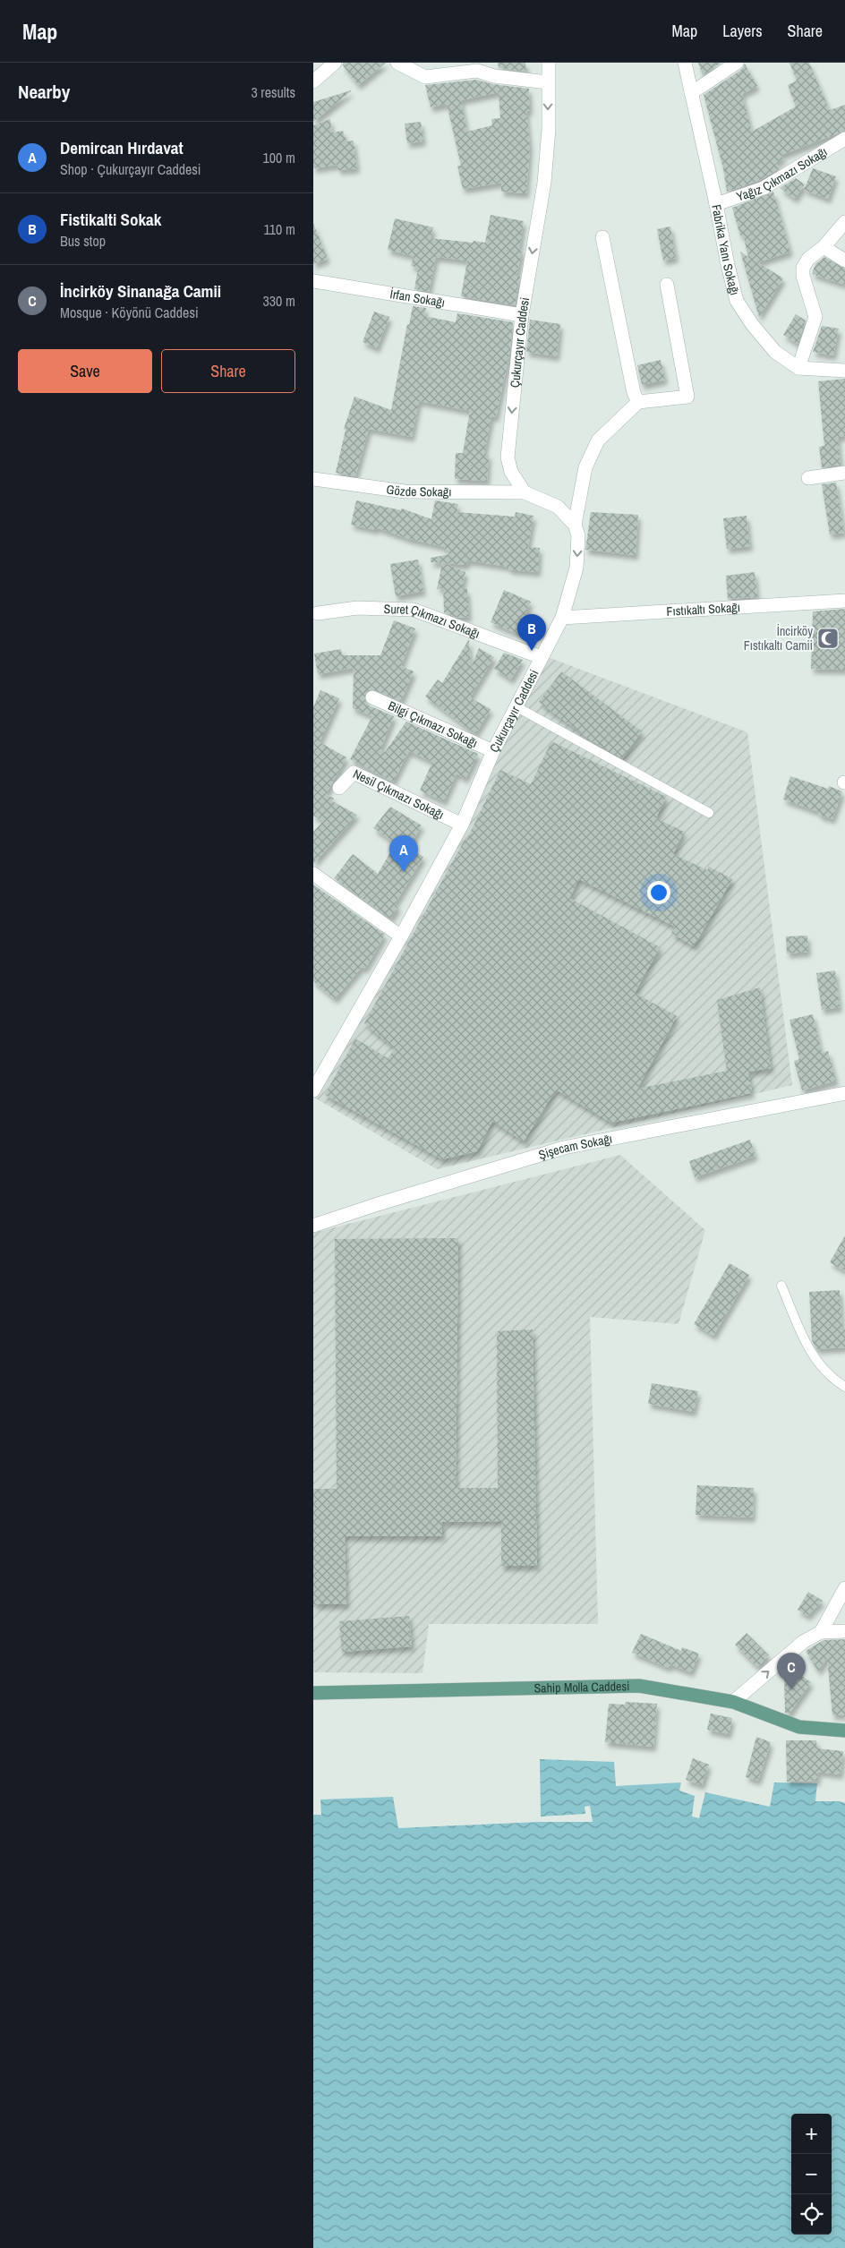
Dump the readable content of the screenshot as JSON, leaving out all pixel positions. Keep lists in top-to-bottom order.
{
  "streets": {
    "main road": ["Sahip Molla Caddesi"],
    "street": [
      "Yağız Çıkmazı Sokağı",
      "Fabrika Yanı Sokağı",
      "İrfan Sokağı",
      "Çukurçayır Caddesi",
      "Gözde Sokağı",
      "Fıstıkaltı Sokağı",
      "Suret Çıkmazı Sokağı",
      "Bilgi Çıkmazı Sokağı",
      "Nesil Çıkmazı Sokağı",
      "Şişecam Sokağı"
    ]
  },
  "crossings": [
    ["Yağız Çıkmazı Sokağı", "Fabrika Yanı Sokağı"],
    ["İrfan Sokağı", "Çukurçayır Caddesi"],
    ["Çukurçayır Caddesi", "Gözde Sokağı"],
    ["Çukurçayır Caddesi", "Fıstıkaltı Sokağı"],
    ["Çukurçayır Caddesi", "Suret Çıkmazı Sokağı"],
    ["Çukurçayır Caddesi", "Bilgi Çıkmazı Sokağı"],
    ["Çukurçayır Caddesi", "Nesil Çıkmazı Sokağı"]
  ],
  "places": {
    "mosque": ["İncirköy Fıstıkaltı Camii"]
  },
  "page": {
    "header": "Map",
    "nav": ["Map", "Layers", "Share"],
    "heading": ["Nearby", "3 results"],
    "list": [
      {
        "mark": "A",
        "name": "Demircan Hırdavat",
        "note": "Shop · Çukurçayır Caddesi",
        "value": "100 m"
      },
      {
        "mark": "B",
        "name": "Fistikalti Sokak",
        "note": "Bus stop",
        "value": "110 m"
      },
      {
        "mark": "C",
        "name": "İncirköy Sinanağa Camii",
        "note": "Mosque · Köyönü Caddesi",
        "value": "330 m"
      }
    ],
    "buttons": ["Save", "Share"],
    "pins": ["B", "A", "C"],
    "map_buttons": ["+", "−"]
  }
}
